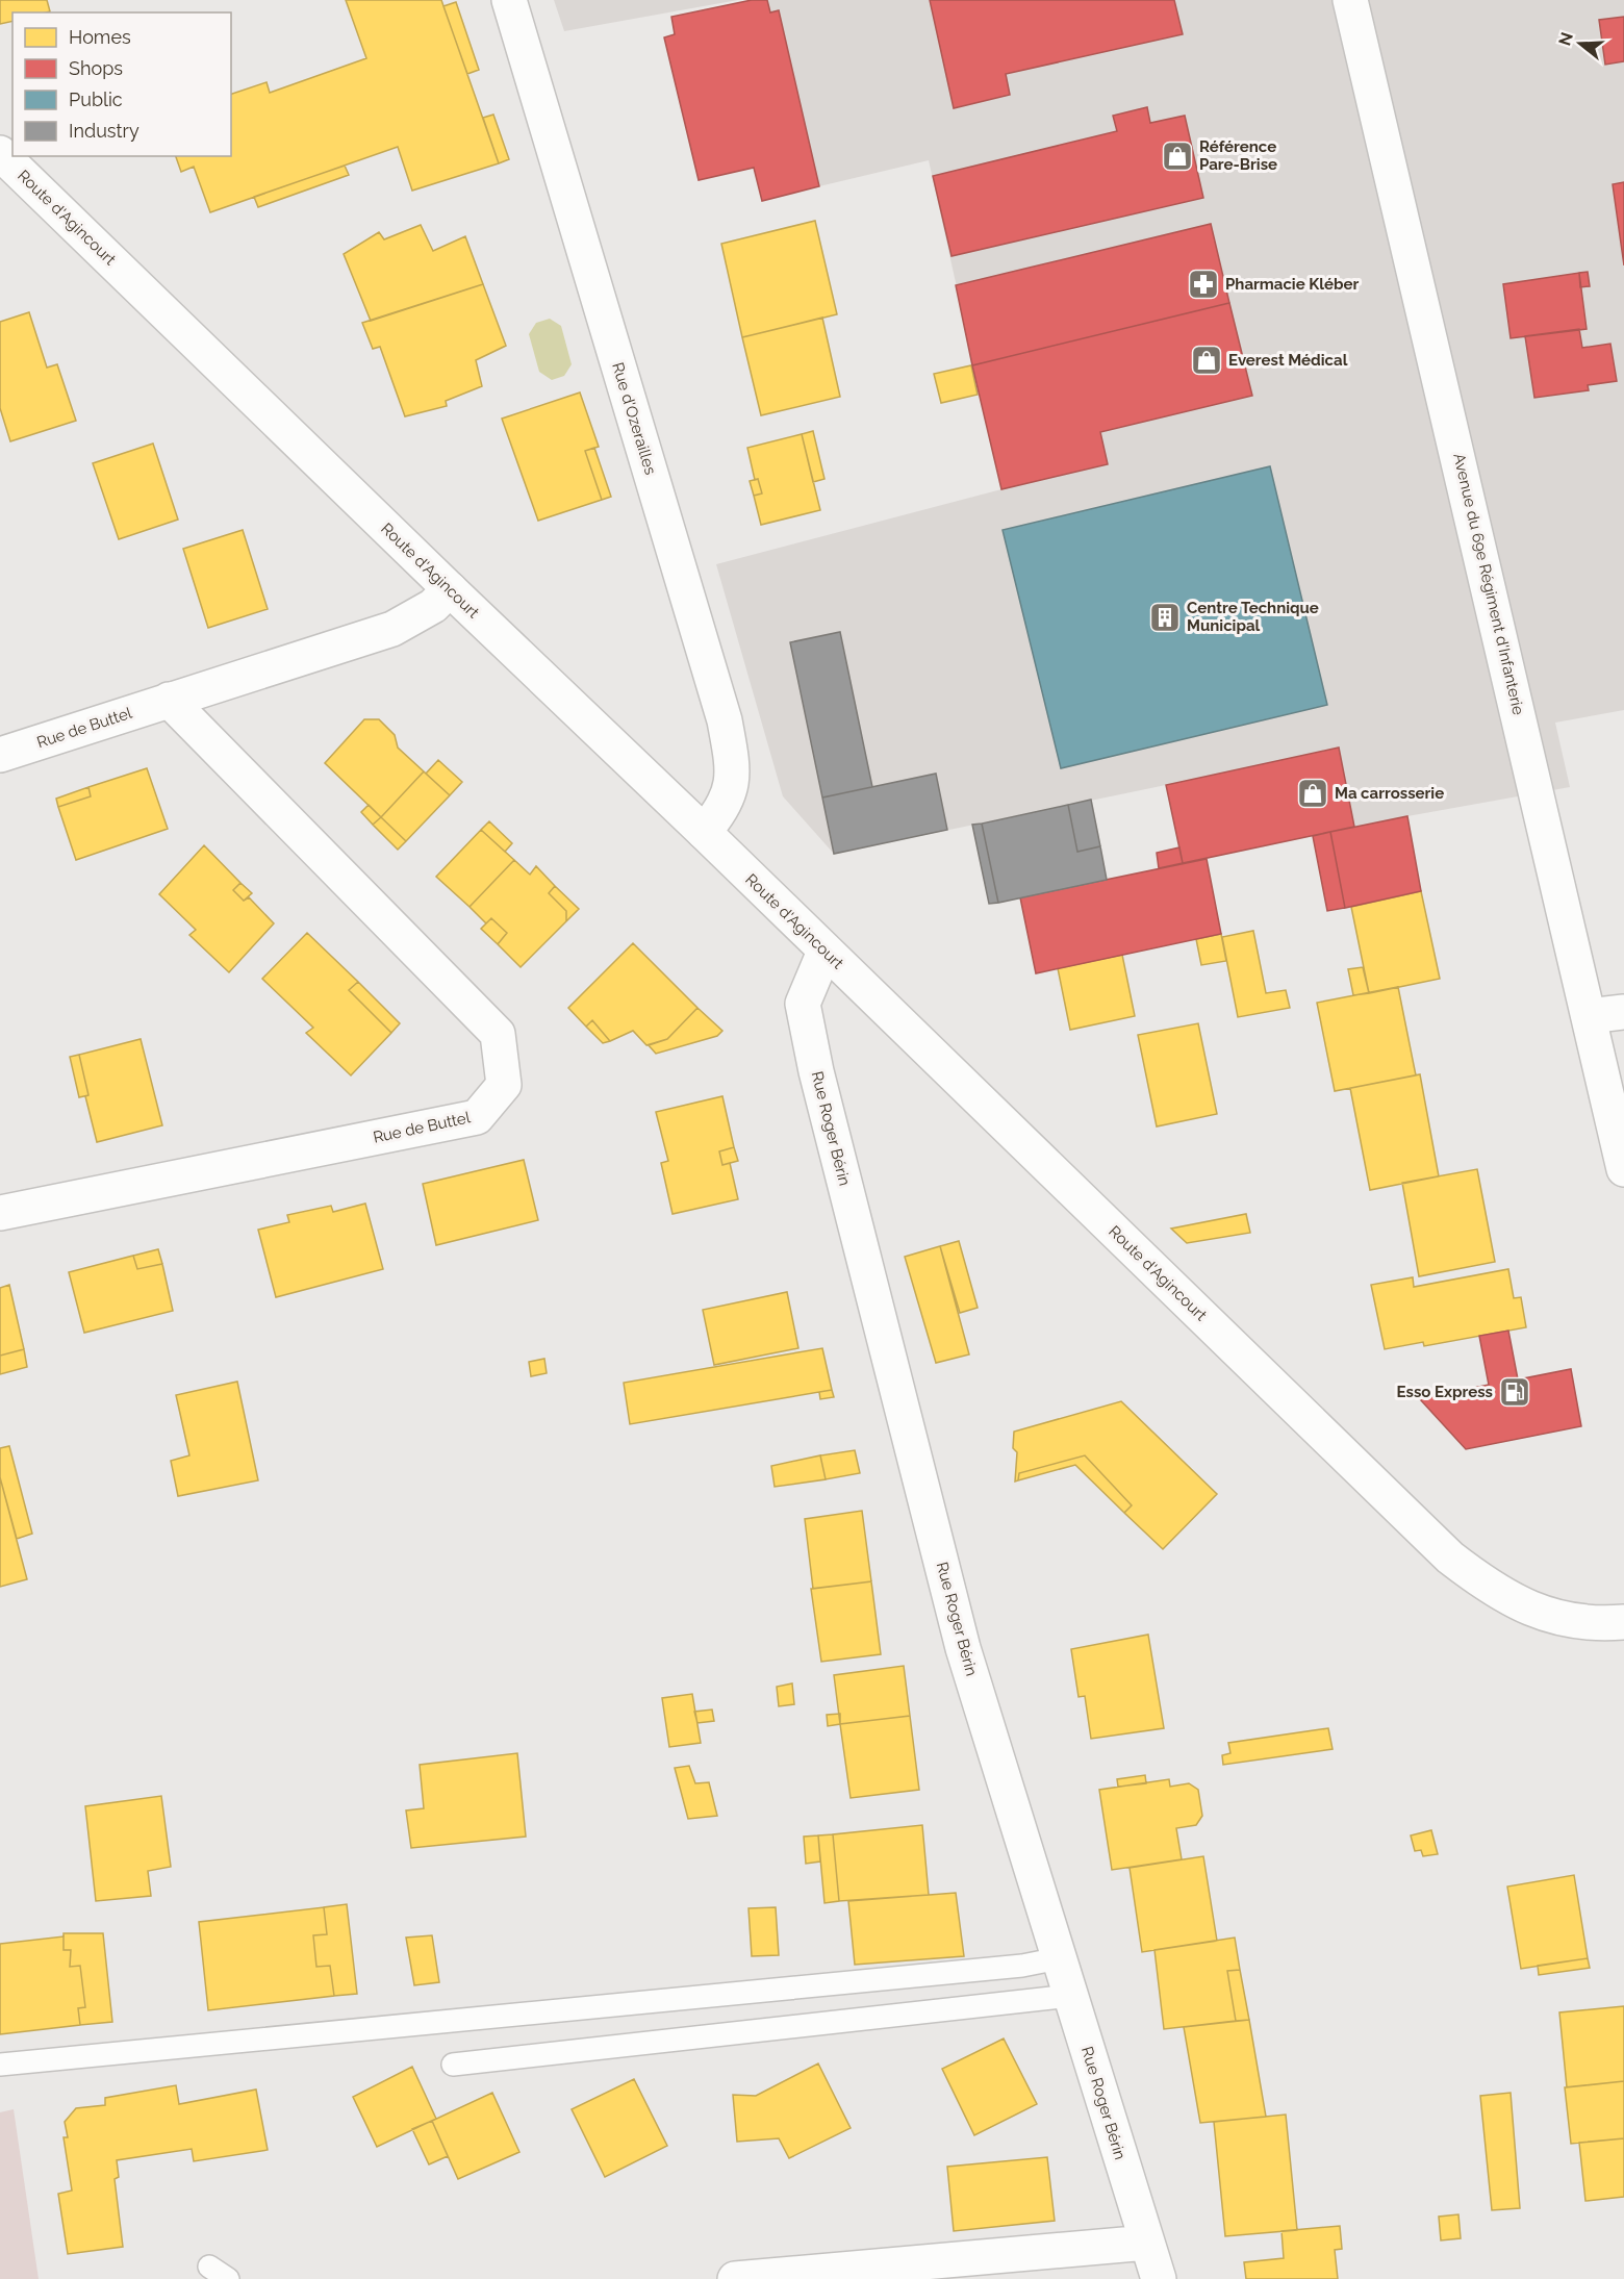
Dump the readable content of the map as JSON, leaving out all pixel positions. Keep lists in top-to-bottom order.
{
  "streets": {
    "street": [
      "Route d'Agincourt",
      "Rue d'Ozerailles",
      "Avenue du 69e Régiment d'Infanterie",
      "Rue de Buttel",
      "Rue Roger Bérin"
    ]
  },
  "crossings": [
    ["Route d'Agincourt", "Rue d'Ozerailles"],
    ["Route d'Agincourt", "Rue de Buttel"],
    ["Route d'Agincourt", "Rue Roger Bérin"]
  ],
  "places": {
    "shop": ["Référence Pare-Brise", "Everest Médical", "Ma carrosserie"],
    "pharmacy": ["Pharmacie Kléber"],
    "building": ["Centre Technique Municipal"],
    "fuel station": ["Esso Express"]
  },
  "legend": [
    "Homes",
    "Shops",
    "Public",
    "Industry"
  ],
  "north": "left"
}
